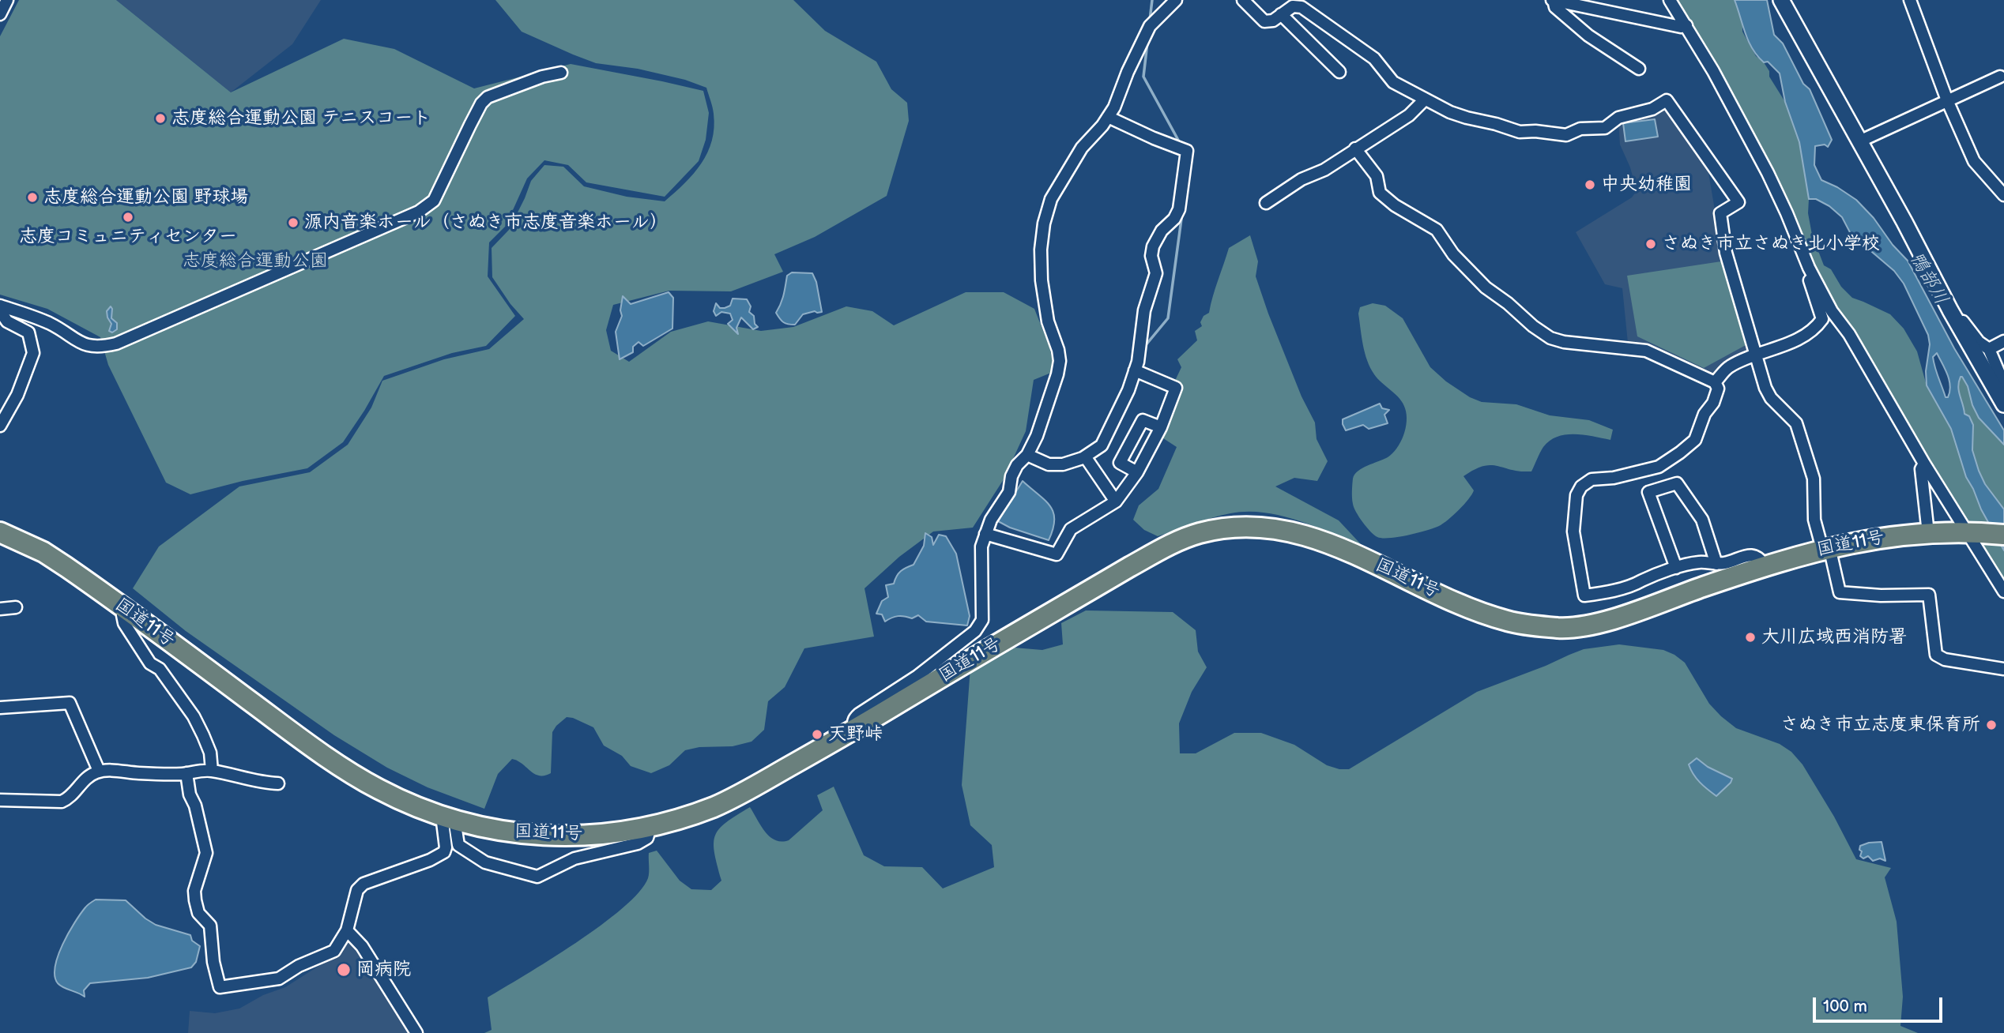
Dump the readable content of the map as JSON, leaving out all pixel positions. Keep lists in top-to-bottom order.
{
  "streets": {
    "highway": ["国道11号"]
  },
  "water": ["鴨部川"],
  "parks": ["志度総合運動公園"],
  "places": [
    "志度総合運動公園 テニスコート",
    "中央幼稚園",
    "志度総合運動公園 野球場",
    "志度コミュニティセンター",
    "源内音楽ホール（さぬき市志度音楽ホール）",
    "さぬき市立さぬき北小学校",
    "大川広域西消防署",
    "さぬき市立志度東保育所",
    "天野峠",
    "岡病院"
  ],
  "scale_bar": "100 m"
}
